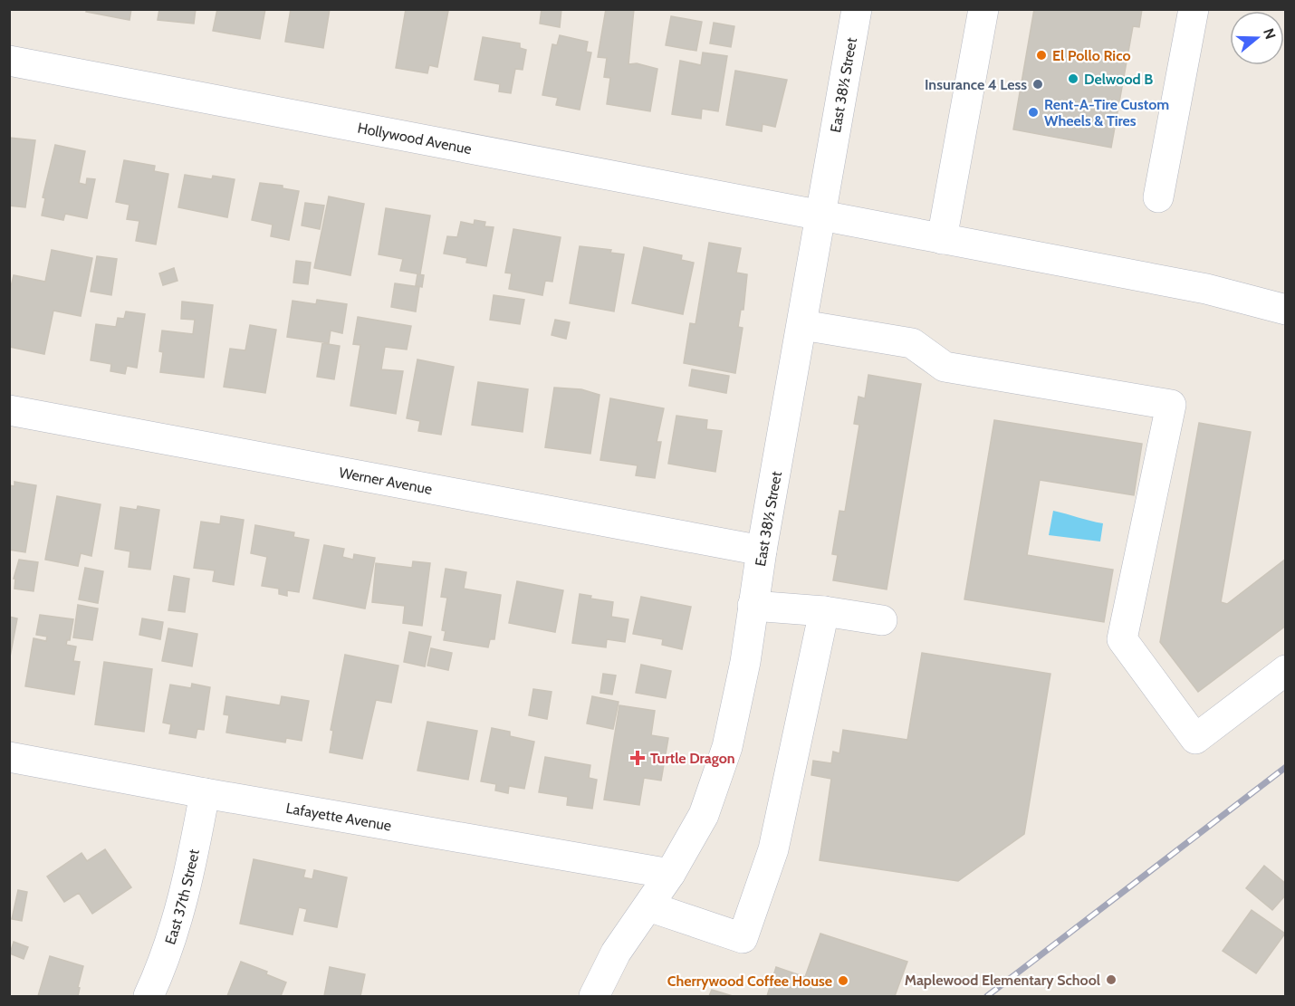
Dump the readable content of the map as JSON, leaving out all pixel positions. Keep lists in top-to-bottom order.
{
  "streets": {
    "street": [
      "East 38½ Street",
      "Hollywood Avenue",
      "Werner Avenue",
      "Lafayette Avenue",
      "East 37th Street"
    ]
  },
  "crossings": [
    ["East 38½ Street", "Hollywood Avenue"],
    ["East 38½ Street", "Werner Avenue"],
    ["East 38½ Street", "Lafayette Avenue"],
    ["Lafayette Avenue", "East 37th Street"]
  ],
  "places": {
    "other": [
      "El Pollo Rico",
      "Delwood B",
      "Insurance 4 Less",
      "Rent-A-Tire Custom Wheels & Tires",
      "Maplewood Elementary School",
      "Cherrywood Coffee House"
    ],
    "health": ["Turtle Dragon"]
  },
  "north": "right"
}
